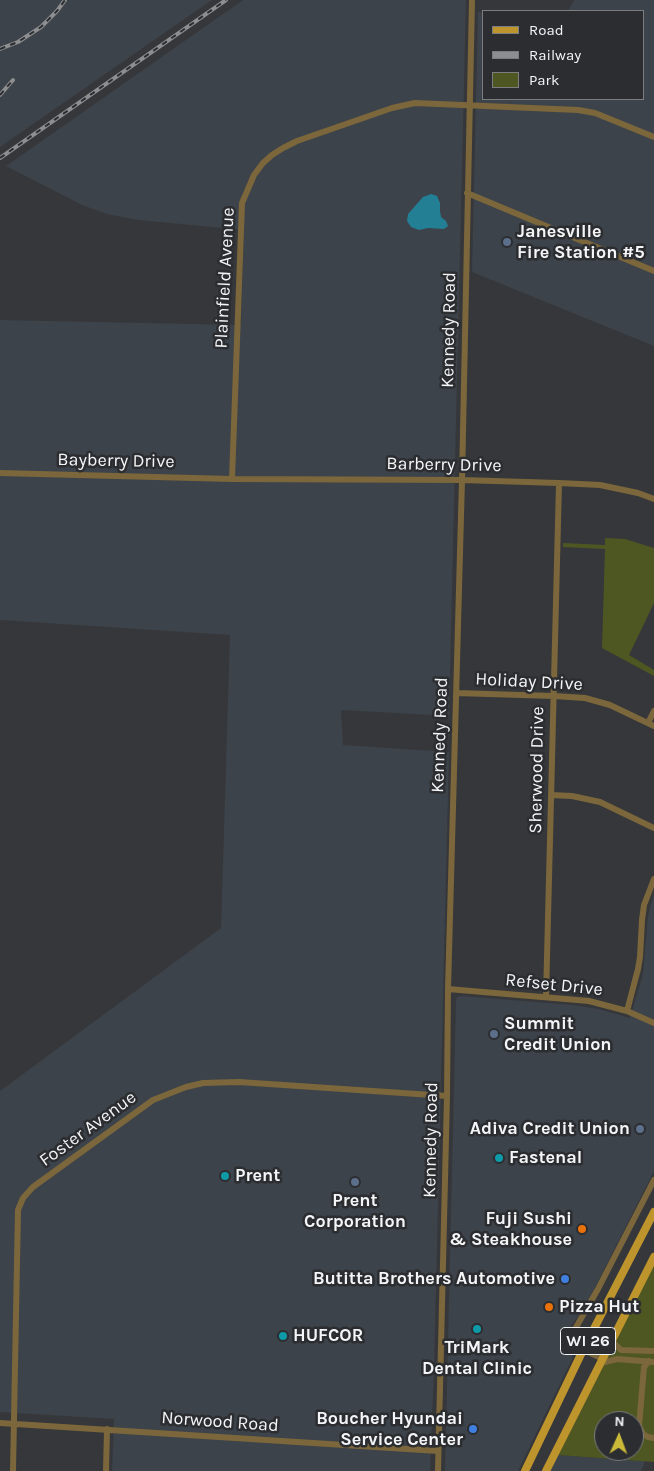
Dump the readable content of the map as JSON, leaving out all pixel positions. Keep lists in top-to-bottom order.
{
  "streets": {
    "main road": ["WI 26"],
    "street": [
      "Plainfield Avenue",
      "Kennedy Road",
      "Bayberry Drive",
      "Barberry Drive",
      "Holiday Drive",
      "Sherwood Drive",
      "Refset Drive",
      "Foster Avenue",
      "Norwood Road"
    ]
  },
  "crossings": [
    ["Plainfield Avenue", "Kennedy Road"],
    ["Plainfield Avenue", "Bayberry Drive"],
    ["Plainfield Avenue", "Barberry Drive"],
    ["Kennedy Road", "Barberry Drive"],
    ["Kennedy Road", "Holiday Drive"],
    ["Kennedy Road", "Refset Drive"],
    ["Kennedy Road", "Foster Avenue"],
    ["Kennedy Road", "Norwood Road"],
    ["Bayberry Drive", "Barberry Drive"],
    ["Barberry Drive", "Sherwood Drive"],
    ["Holiday Drive", "Sherwood Drive"],
    ["Sherwood Drive", "Refset Drive"],
    ["Foster Avenue", "Norwood Road"]
  ],
  "places": [
    "Janesville Fire Station #5",
    "Summit Credit Union",
    "Adiva Credit Union",
    "Fastenal",
    "Prent",
    "Prent Corporation",
    "Fuji Sushi & Steakhouse",
    "Butitta Brothers Automotive",
    "Pizza Hut",
    "TriMark Dental Clinic",
    "HUFCOR",
    "Boucher Hyundai Service Center"
  ],
  "legend": ["Road", "Railway", "Park"],
  "north": "top"
}
